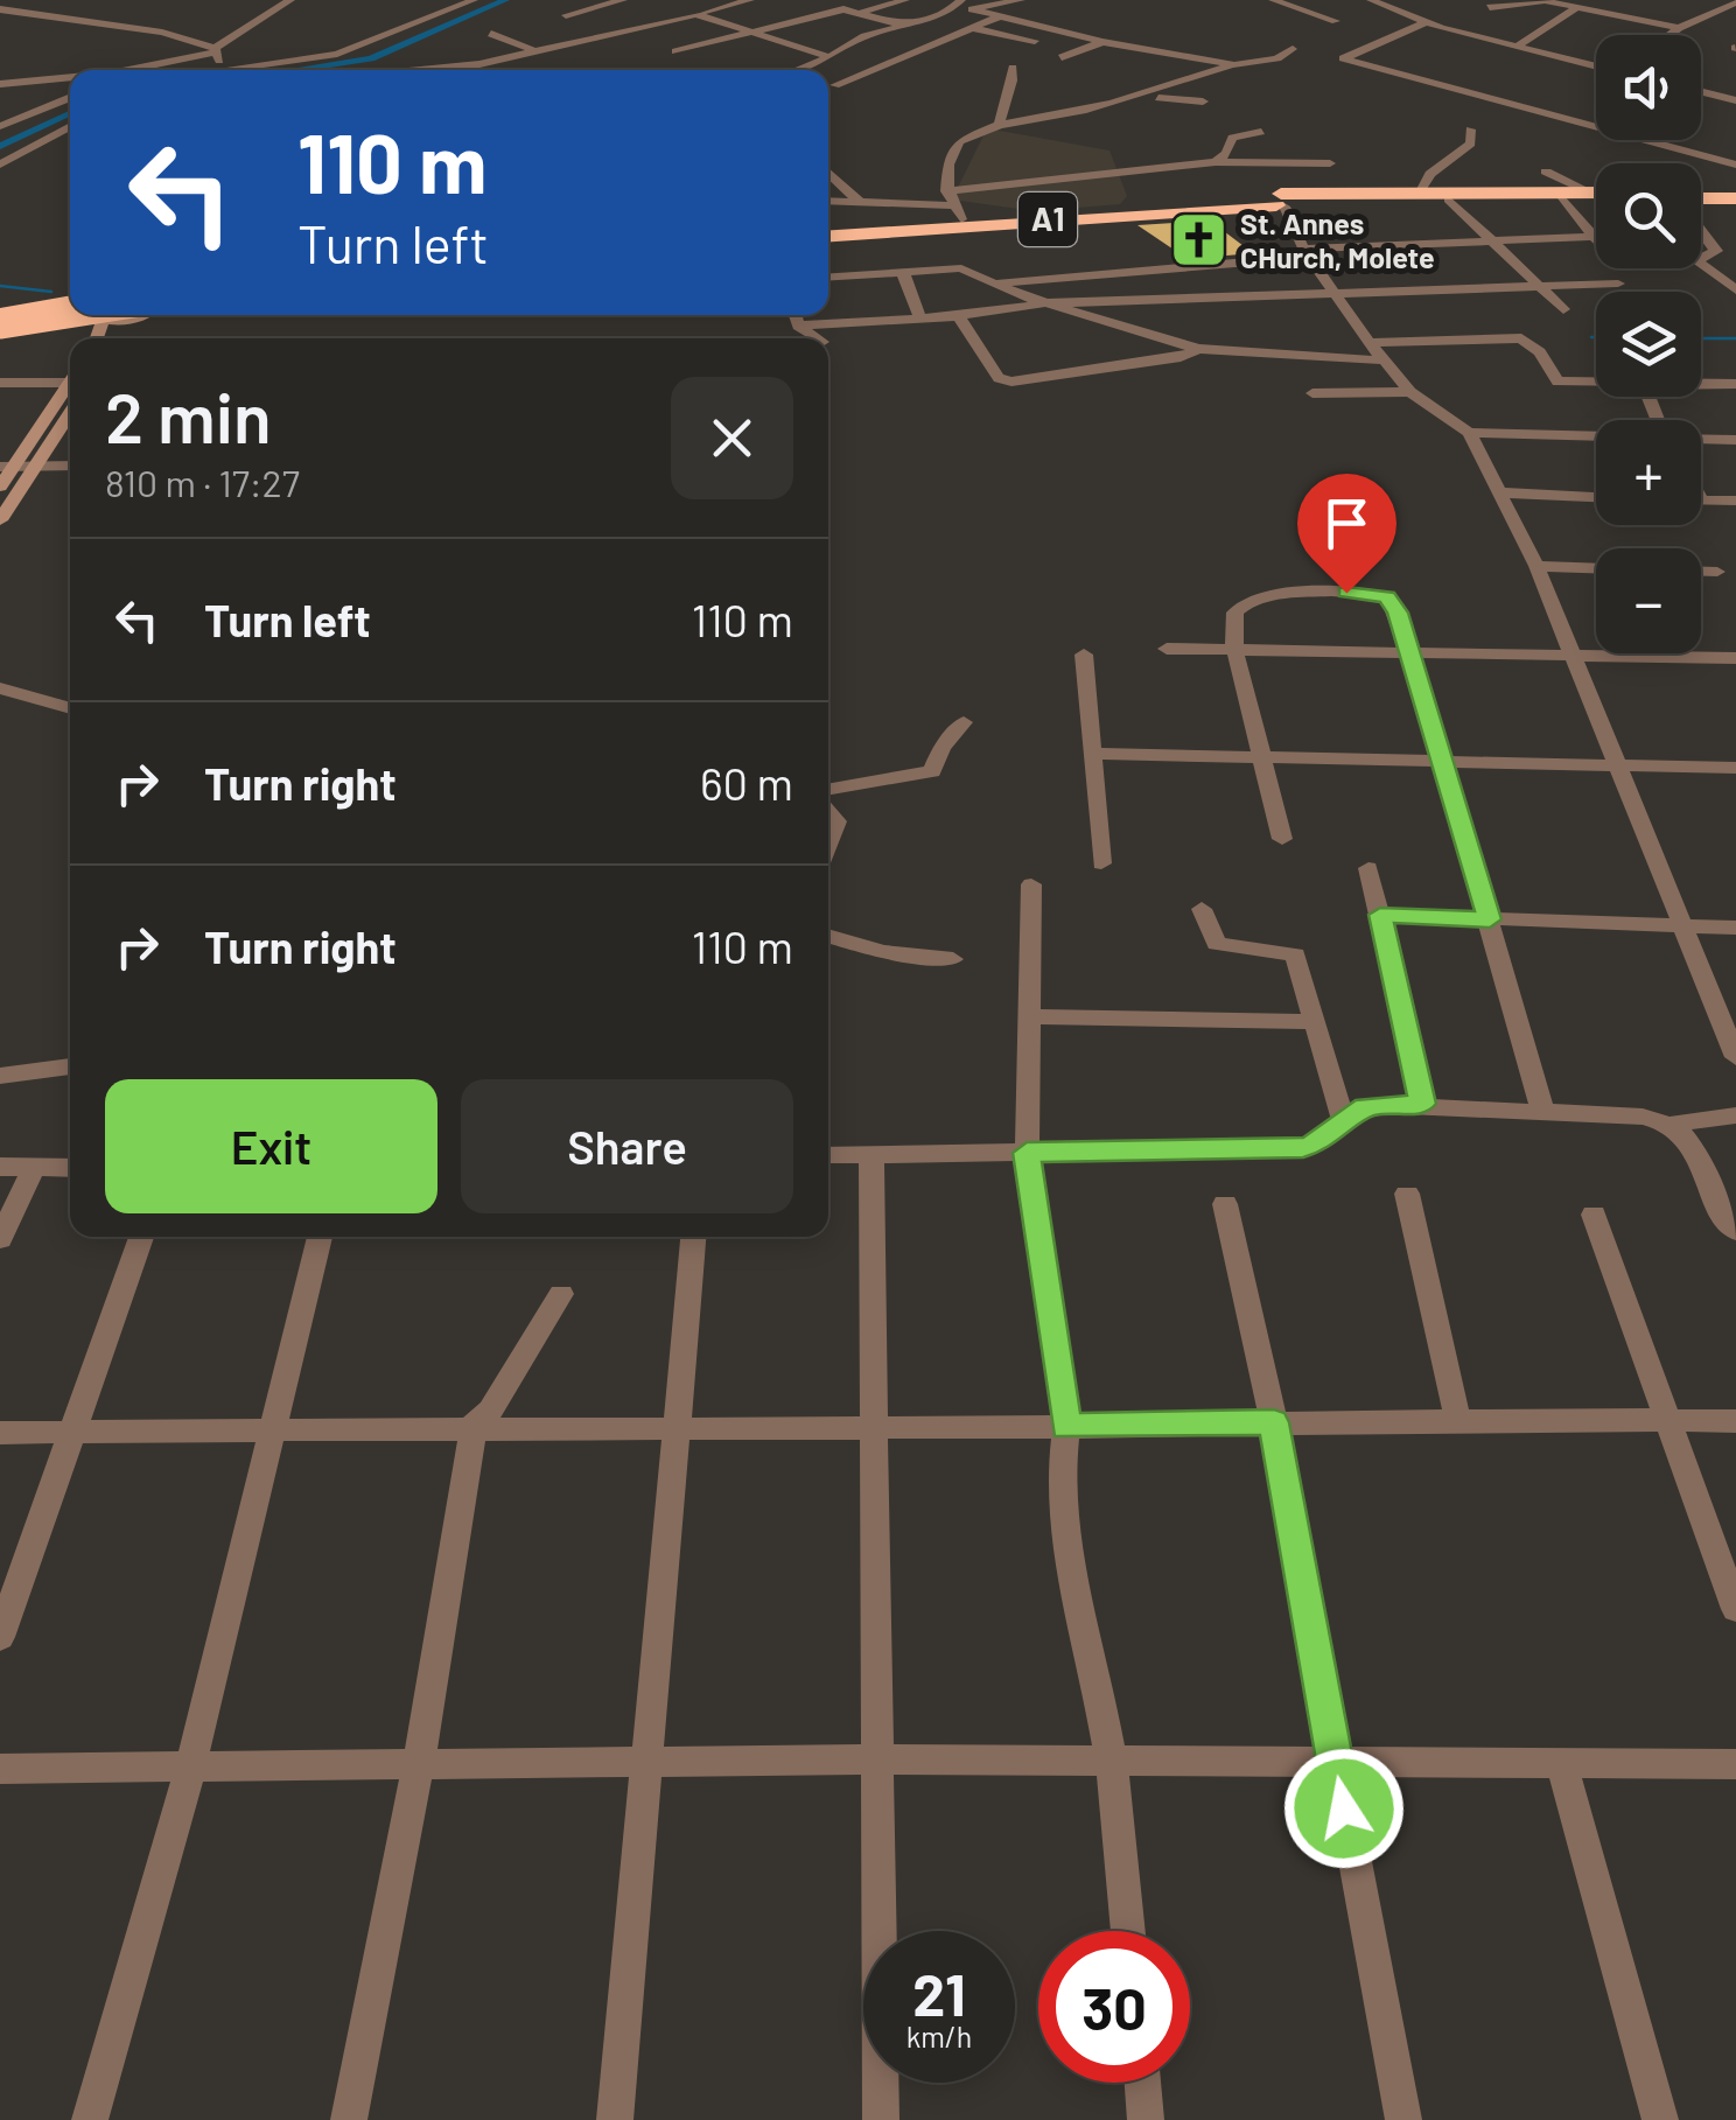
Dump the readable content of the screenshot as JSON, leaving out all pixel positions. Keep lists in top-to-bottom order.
{
  "streets": {
    "highway": ["A1"]
  },
  "places": {
    "church": ["St. Annes CHurch, Molete"]
  },
  "page": {
    "map_buttons": ["+", "−"],
    "turn": ["110 m", "Turn left"],
    "heading": ["2 min", "810 m · 17:27"],
    "list": [
      {
        "name": "Turn left",
        "value": "110 m"
      },
      {
        "name": "Turn right",
        "value": "60 m"
      },
      {
        "name": "Turn right",
        "value": "110 m"
      }
    ],
    "buttons": ["Exit", "Share"],
    "speed": "21 km/h",
    "limit": "30"
  }
}
